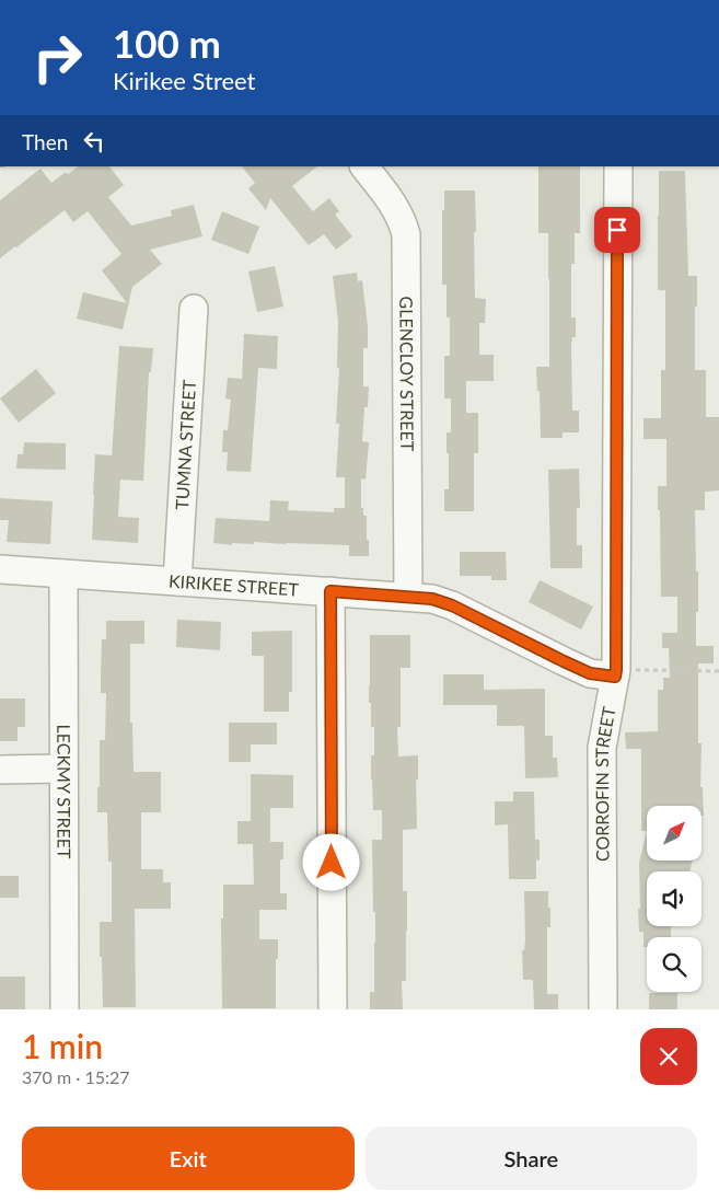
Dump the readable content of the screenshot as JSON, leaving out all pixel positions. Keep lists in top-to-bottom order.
{
  "streets": {
    "street": [
      "GLENCLOY STREET",
      "TUMNA STREET",
      "KIRIKEE STREET",
      "CORROFIN STREET",
      "LECKMY STREET"
    ]
  },
  "crossings": [
    ["GLENCLOY STREET", "KIRIKEE STREET"],
    ["TUMNA STREET", "KIRIKEE STREET"],
    ["KIRIKEE STREET", "CORROFIN STREET"],
    ["KIRIKEE STREET", "LECKMY STREET"]
  ],
  "north": "top right",
  "page": {
    "turn": ["100 m", "Kirikee Street"],
    "then": "Then",
    "heading": ["1 min", "370 m · 15:27"],
    "buttons": ["Exit", "Share"]
  }
}
